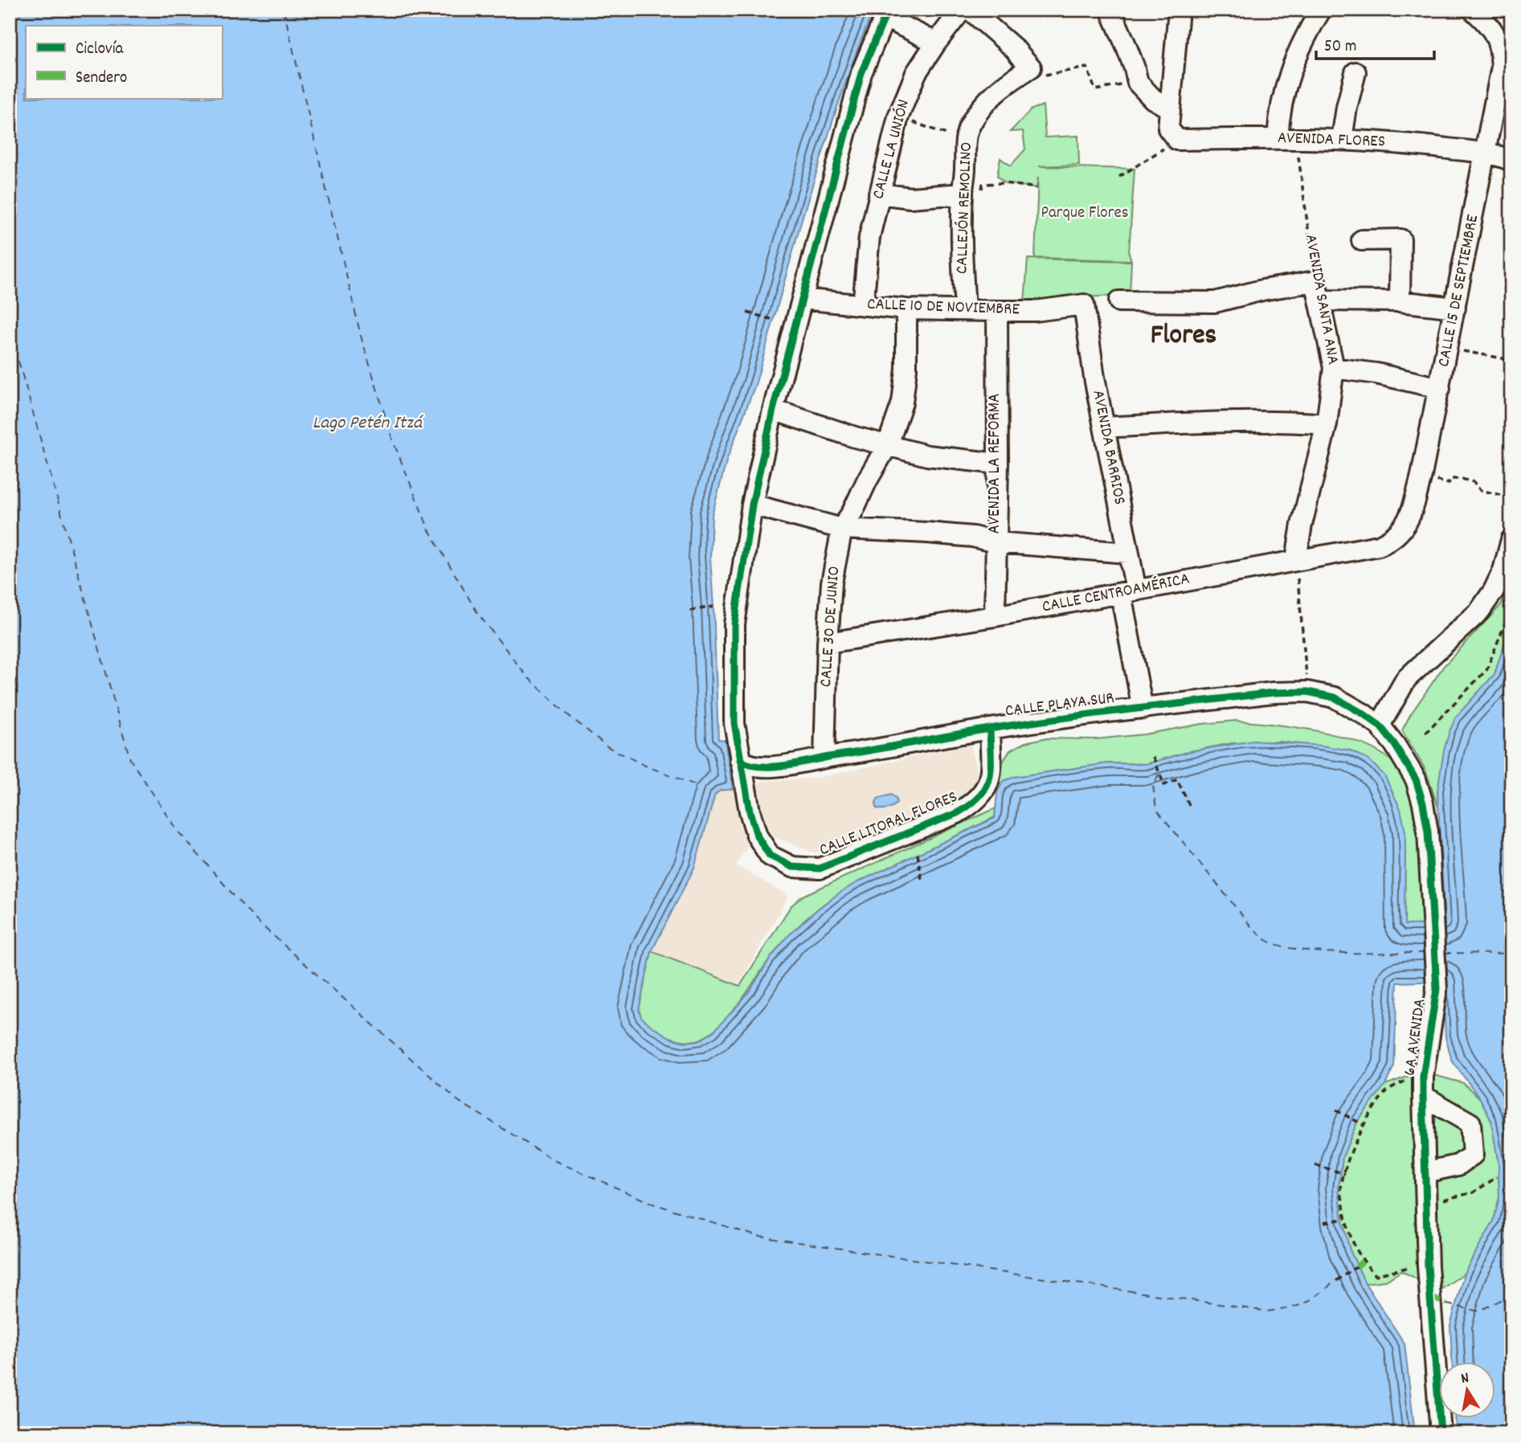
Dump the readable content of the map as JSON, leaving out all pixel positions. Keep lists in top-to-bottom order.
{
  "streets": {
    "street": [
      "AVENIDA FLORES",
      "CALLE LA UNIÓN",
      "CALLEJÓN REMOLINO",
      "CALLE 15 DE SEPTIEMBRE",
      "AVENIDA SANTA ANA",
      "CALLE 10 DE NOVIEMBRE",
      "AVENIDA BARRIOS",
      "AVENIDA LA REFORMA",
      "CALLE CENTROAMÉRICA",
      "CALLE 30 DE JUNIO",
      "CALLE PLAYA SUR",
      "CALLE LITORAL FLORES",
      "6A AVENIDA"
    ]
  },
  "crossings": [
    ["AVENIDA FLORES", "CALLE 15 DE SEPTIEMBRE"],
    ["AVENIDA FLORES", "AVENIDA SANTA ANA"],
    ["CALLE LA UNIÓN", "CALLE 10 DE NOVIEMBRE"],
    ["CALLEJÓN REMOLINO", "CALLE 10 DE NOVIEMBRE"],
    ["CALLE 15 DE SEPTIEMBRE", "CALLE CENTROAMÉRICA"],
    ["AVENIDA SANTA ANA", "CALLE CENTROAMÉRICA"],
    ["CALLE 10 DE NOVIEMBRE", "AVENIDA BARRIOS"],
    ["CALLE 10 DE NOVIEMBRE", "AVENIDA LA REFORMA"],
    ["CALLE 10 DE NOVIEMBRE", "CALLE 30 DE JUNIO"],
    ["CALLE 10 DE NOVIEMBRE", "CALLE LITORAL FLORES"],
    ["AVENIDA BARRIOS", "CALLE CENTROAMÉRICA"],
    ["AVENIDA BARRIOS", "CALLE PLAYA SUR"],
    ["AVENIDA LA REFORMA", "CALLE CENTROAMÉRICA"],
    ["CALLE CENTROAMÉRICA", "CALLE 30 DE JUNIO"],
    ["CALLE 30 DE JUNIO", "CALLE PLAYA SUR"],
    ["CALLE PLAYA SUR", "CALLE LITORAL FLORES"],
    ["CALLE PLAYA SUR", "6A AVENIDA"]
  ],
  "districts": ["Flores"],
  "water": ["Lago Petén Itzá"],
  "parks": ["Parque Flores"],
  "legend": ["Ciclovía", "Sendero"],
  "scale_bar": "50 m",
  "north": "top"
}
